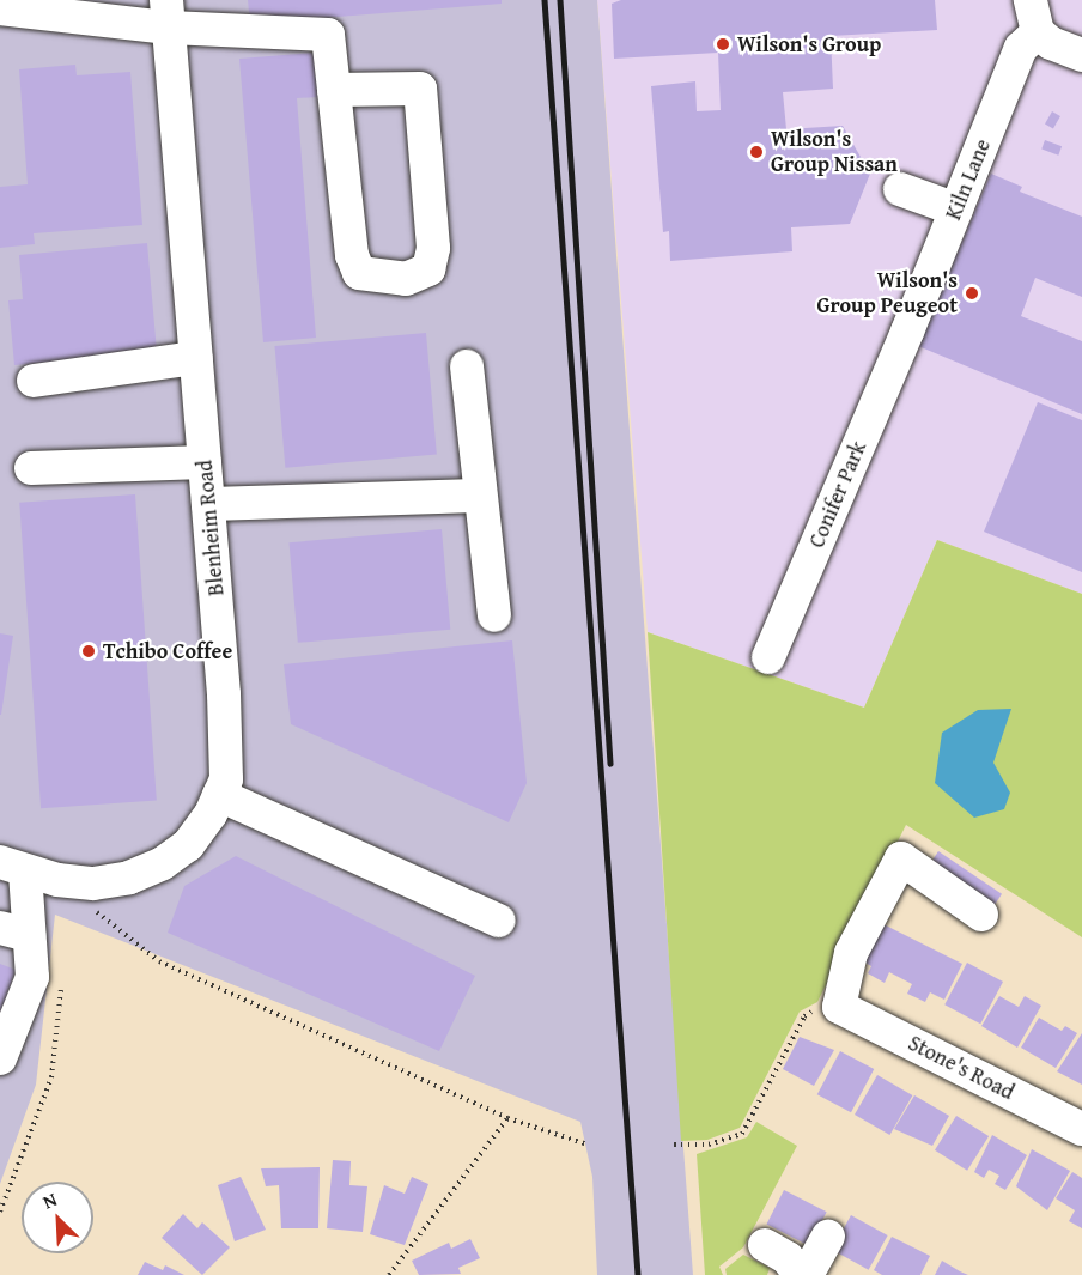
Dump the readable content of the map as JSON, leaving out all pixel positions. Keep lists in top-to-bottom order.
{
  "streets": {
    "street": [
      "Kiln Lane",
      "Conifer Park",
      "Blenheim Road",
      "Stone's Road"
    ]
  },
  "crossings": [
    ["Kiln Lane", "Conifer Park"]
  ],
  "places": [
    "Wilson's Group",
    "Wilson's Group Nissan",
    "Wilson's Group Peugeot",
    "Tchibo Coffee"
  ],
  "north": "top left"
}
